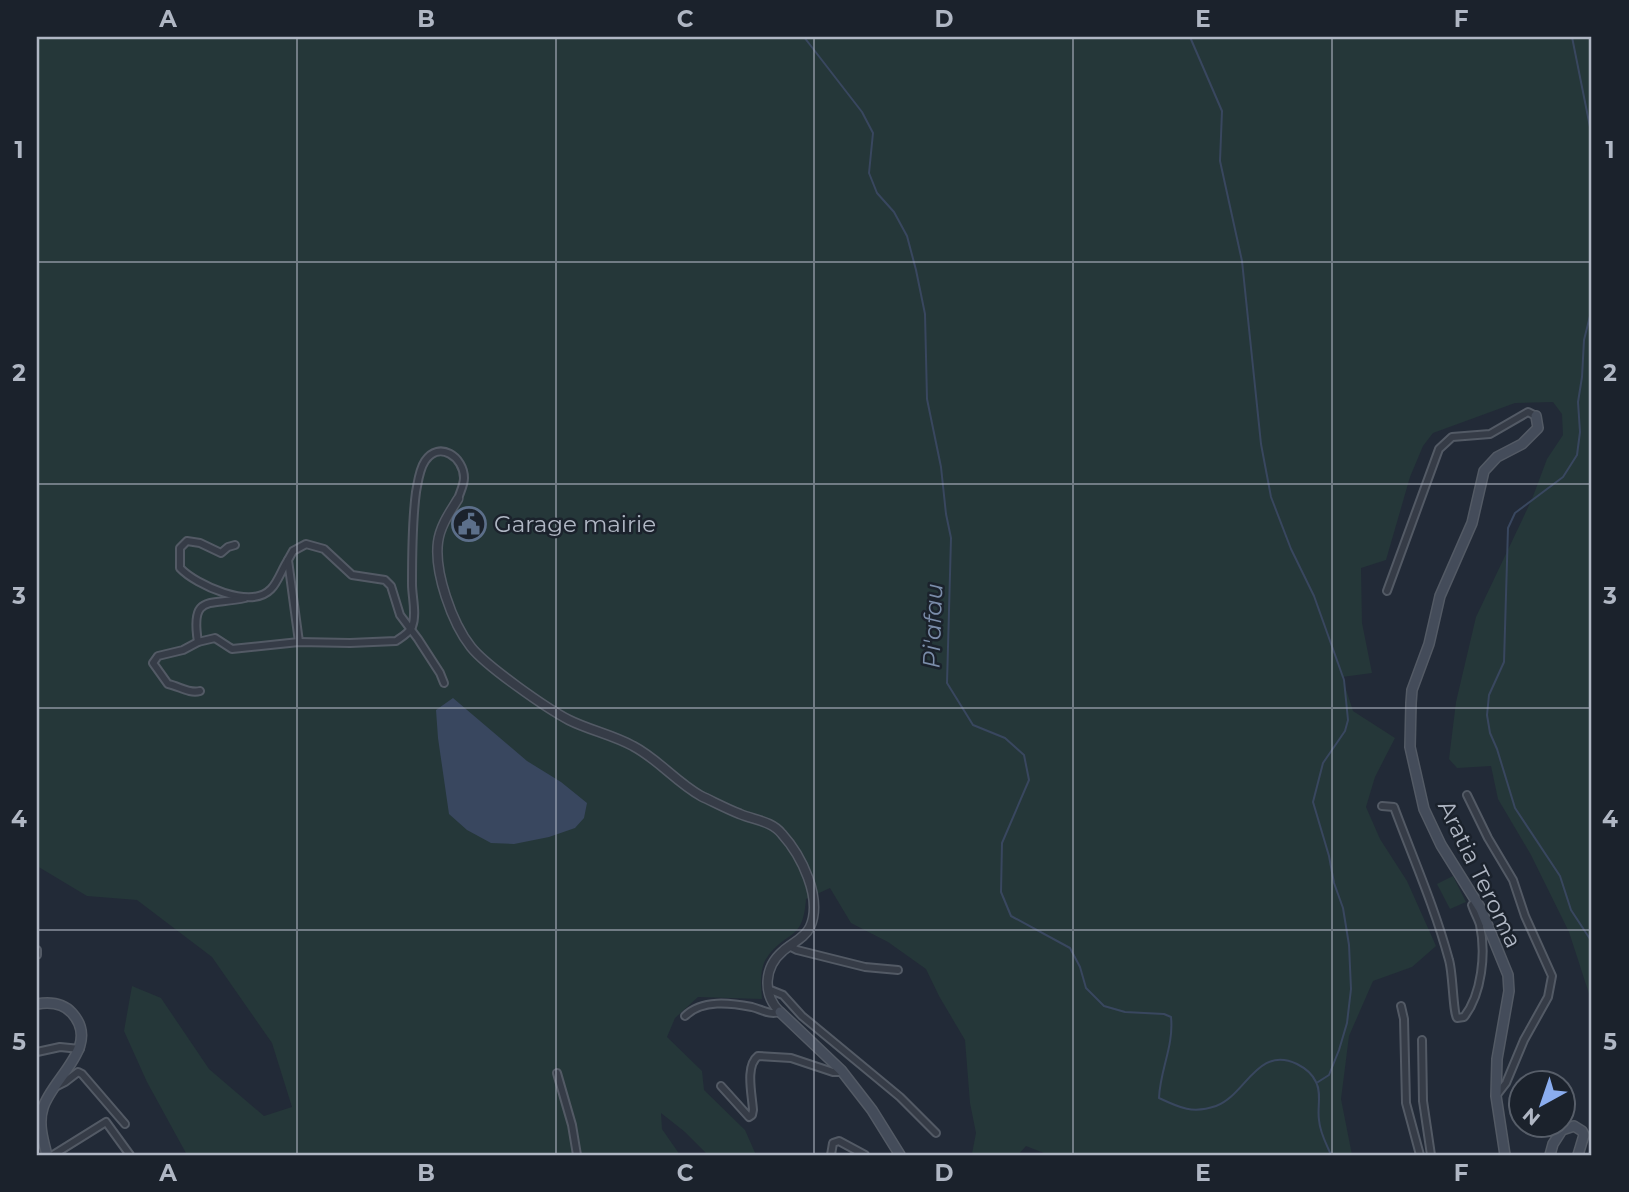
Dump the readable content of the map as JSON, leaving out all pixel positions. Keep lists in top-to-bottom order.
{
  "streets": {
    "main road": ["Aratia Teroma"]
  },
  "water": ["Pi'afau"],
  "places": {
    "public building": ["Garage mairie"]
  },
  "north": "bottom left",
  "grid": {
    "columns": [
      "A",
      "B",
      "C",
      "D",
      "E",
      "F"
    ],
    "rows": [
      "1",
      "2",
      "3",
      "4",
      "5"
    ]
  }
}
